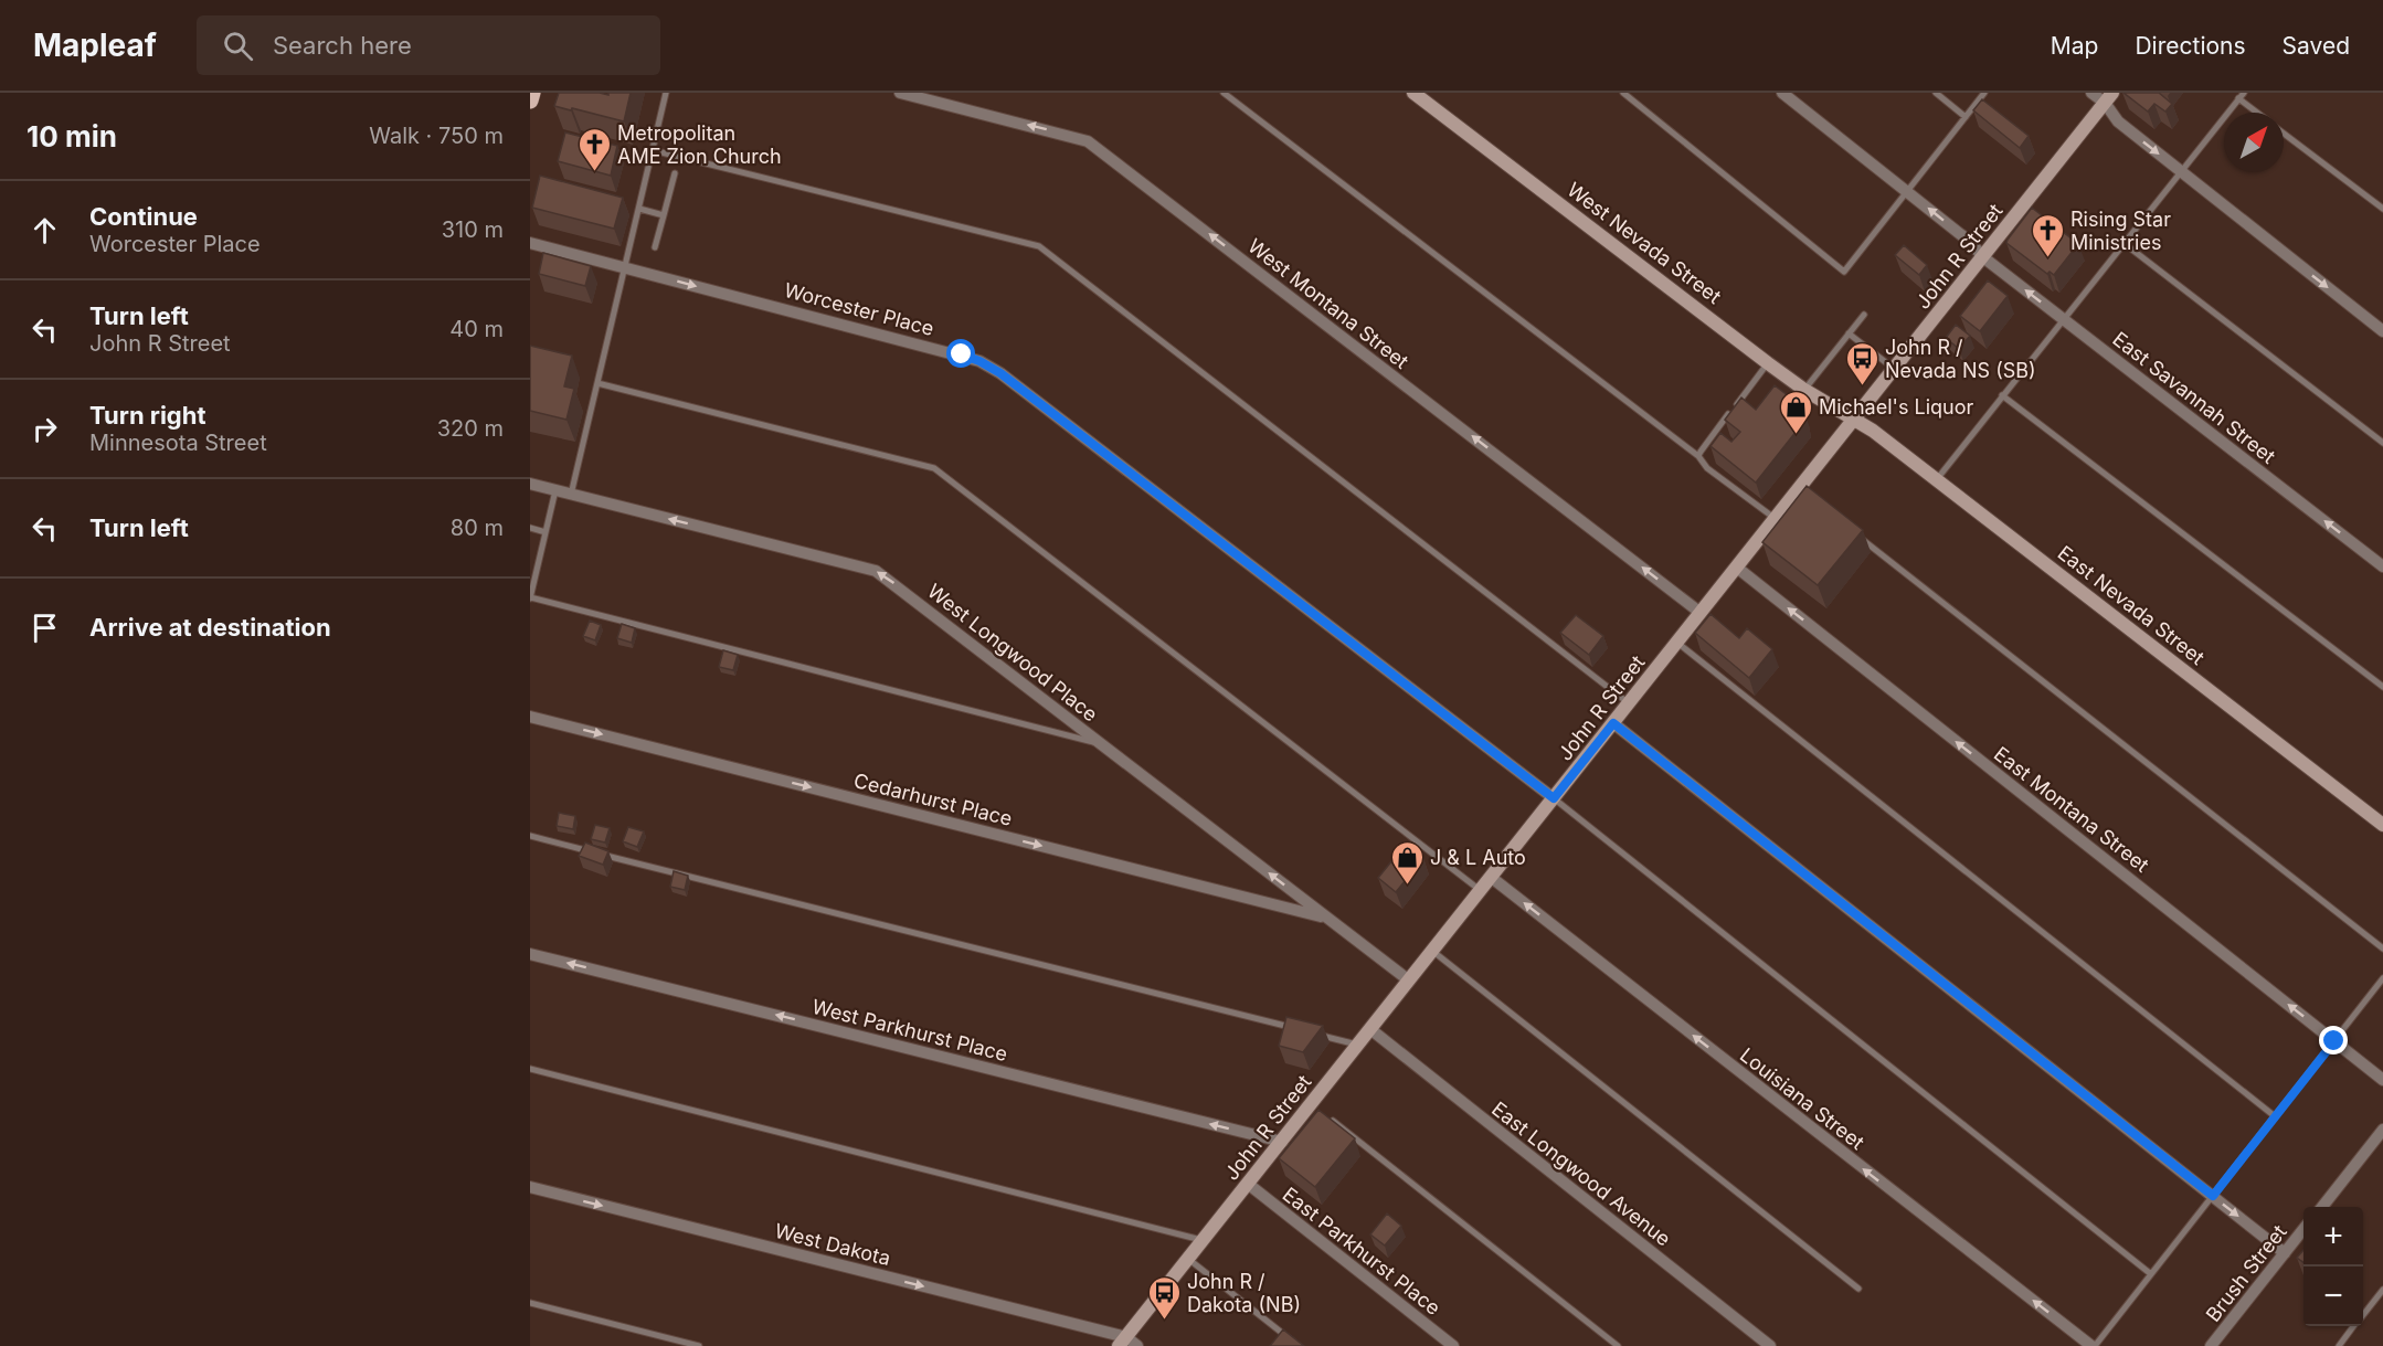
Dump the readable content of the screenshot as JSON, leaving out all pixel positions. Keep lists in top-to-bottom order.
{
  "streets": {
    "main road": ["West Nevada Street", "John R Street", "East Nevada Street"],
    "street": [
      "West Montana Street",
      "Worcester Place",
      "East Savannah Street",
      "West Longwood Place",
      "Cedarhurst Place",
      "East Montana Street",
      "West Parkhurst Place",
      "Louisiana Street",
      "East Longwood Avenue",
      "West Dakota",
      "East Parkhurst Place",
      "Brush Street"
    ]
  },
  "crossings": [
    ["West Nevada Street", "John R Street"],
    ["West Nevada Street", "East Nevada Street"],
    ["John R Street", "West Montana Street"],
    ["John R Street", "Worcester Place"],
    ["John R Street", "East Savannah Street"],
    ["John R Street", "East Nevada Street"],
    ["John R Street", "West Longwood Place"],
    ["John R Street", "East Montana Street"],
    ["John R Street", "West Parkhurst Place"],
    ["John R Street", "Louisiana Street"],
    ["John R Street", "East Longwood Avenue"],
    ["John R Street", "West Dakota"],
    ["John R Street", "East Parkhurst Place"],
    ["West Longwood Place", "Cedarhurst Place"]
  ],
  "one_way": [
    "West Montana Street",
    "Worcester Place",
    "East Savannah Street",
    "West Longwood Place",
    "Cedarhurst Place",
    "East Montana Street",
    "West Parkhurst Place",
    "Louisiana Street",
    "West Dakota"
  ],
  "places": {
    "church": ["Metropolitan AME Zion Church", "Rising Star Ministries"],
    "bus stop": ["John R / Nevada NS (SB)", "John R / Dakota (NB)"],
    "shop": ["Michael's Liquor", "J & L Auto"]
  },
  "north": "top right",
  "page": {
    "header": "Mapleaf",
    "search": "Search here",
    "nav": ["Map", "Directions", "Saved"],
    "heading": ["10 min", "Walk · 750 m"],
    "list": [
      ["Continue", "Worcester Place", "310 m"],
      ["Turn left", "John R Street", "40 m"],
      ["Turn right", "Minnesota Street", "320 m"],
      ["Turn left", "80 m"],
      "Arrive at destination"
    ],
    "map_buttons": ["+", "−"]
  }
}
